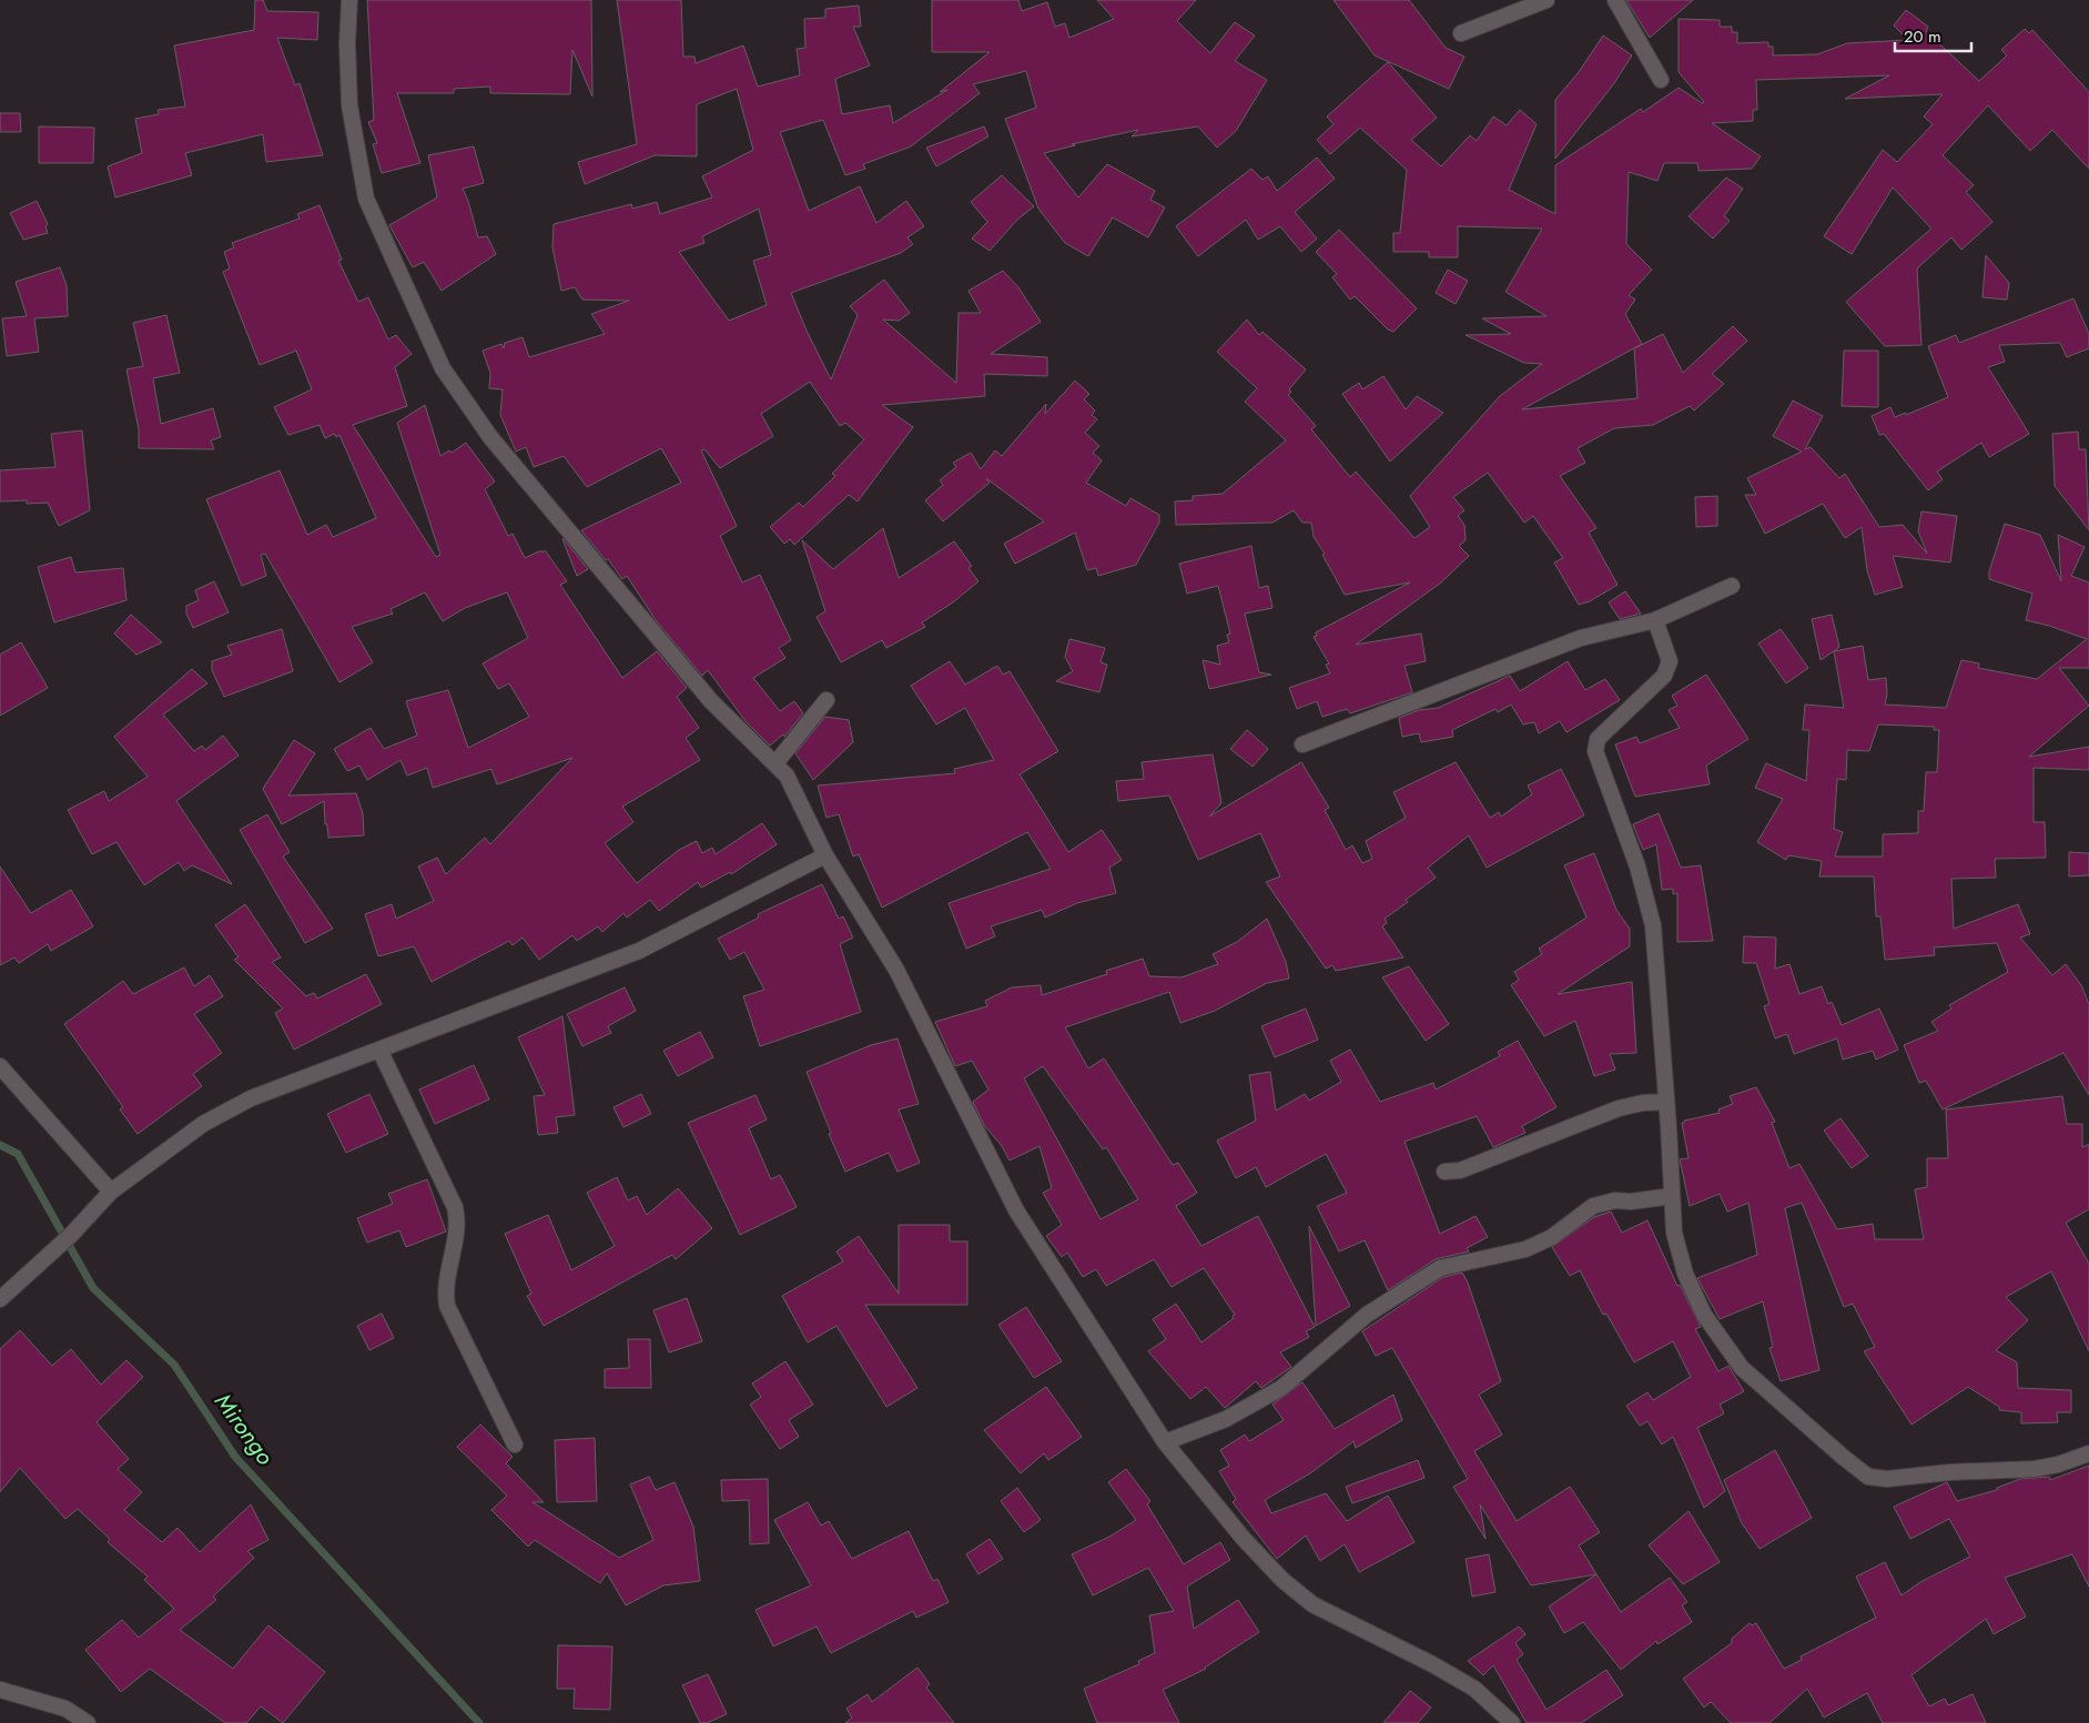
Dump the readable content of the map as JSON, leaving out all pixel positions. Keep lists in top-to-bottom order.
{
  "water": ["Mirongo"],
  "scale_bar": "20 m"
}
